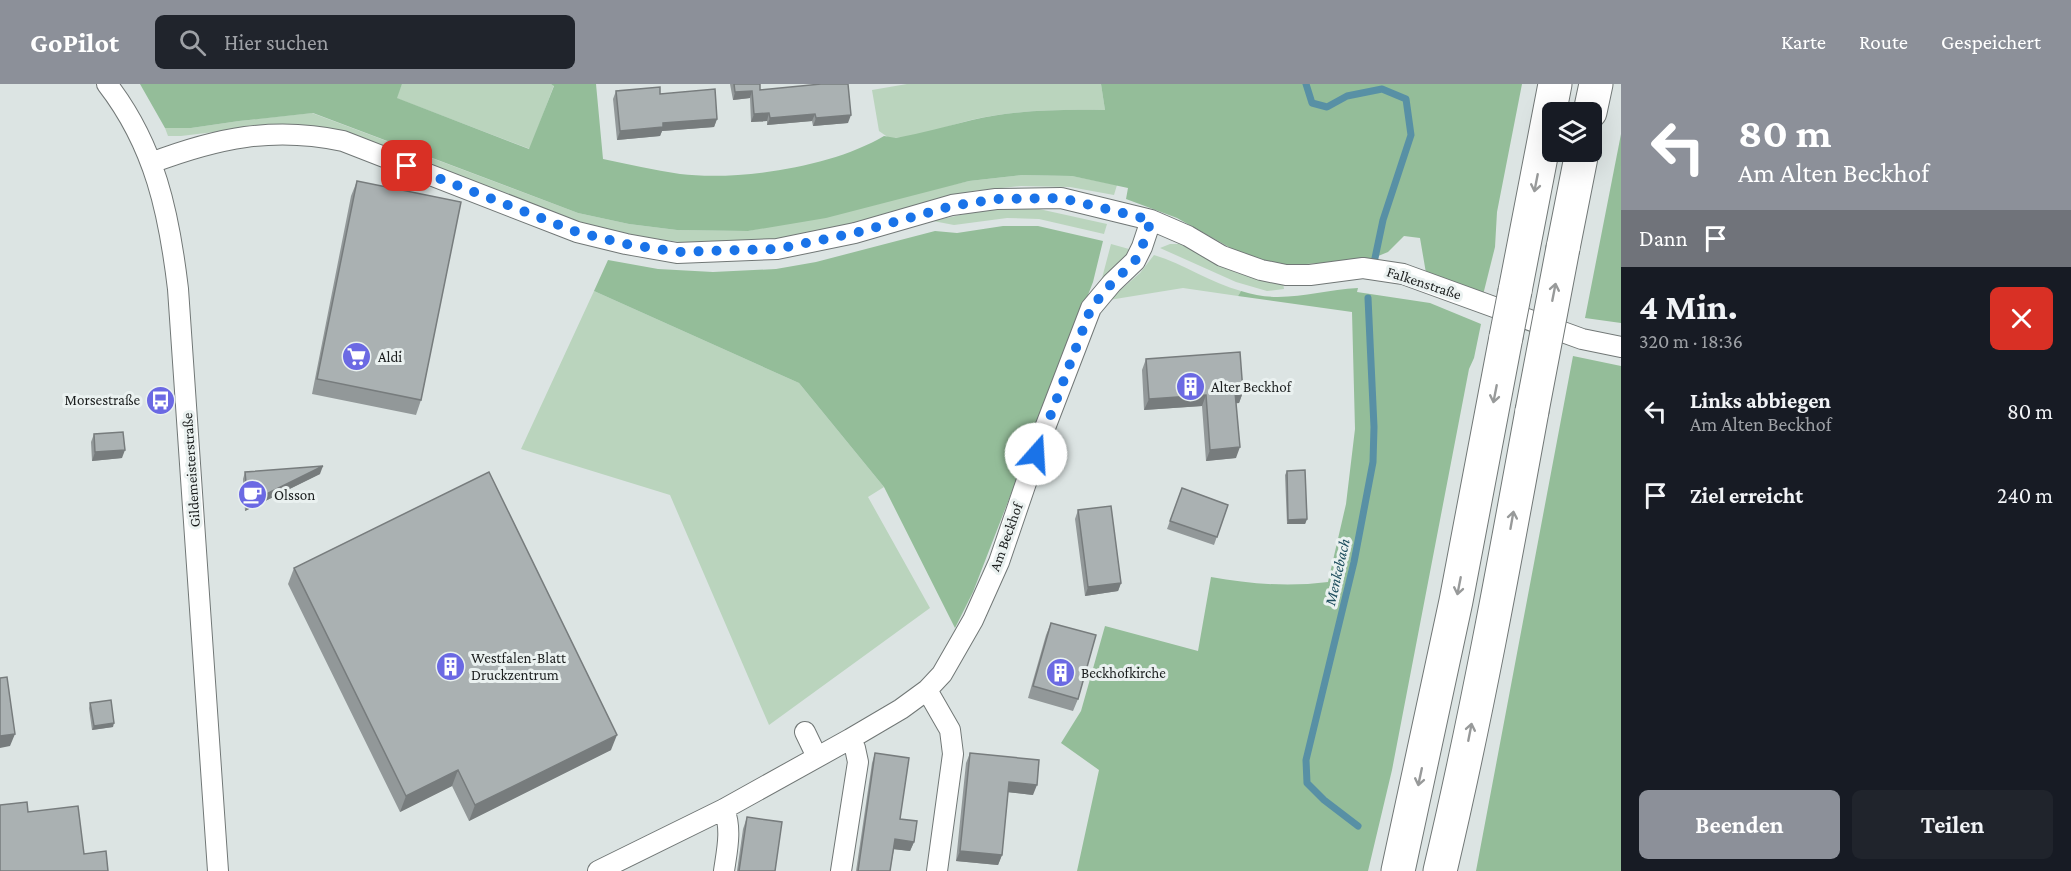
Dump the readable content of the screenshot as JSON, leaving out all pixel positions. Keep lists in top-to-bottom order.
{
  "streets": {
    "street": ["Falkenstraße", "Gildemeisterstraße", "Am Beckhof"]
  },
  "crossings": [
    ["Falkenstraße", "Gildemeisterstraße"],
    ["Falkenstraße", "Am Beckhof"]
  ],
  "water": ["Menkebach"],
  "places": {
    "supermarket": ["Aldi"],
    "building": ["Alter Beckhof", "Westfalen-Blatt Druckzentrum", "Beckhofkirche"],
    "bus stop": ["Morsestraße"],
    "cafe": ["Olsson"]
  },
  "page": {
    "header": "GoPilot",
    "search": "Hier suchen",
    "nav": ["Karte", "Route", "Gespeichert"],
    "turn": ["80 m", "Am Alten Beckhof"],
    "then": "Dann",
    "heading": ["4 Min.", "320 m · 18:36"],
    "list": [
      {
        "name": "Links abbiegen",
        "note": "Am Alten Beckhof",
        "value": "80 m"
      },
      {
        "name": "Ziel erreicht",
        "value": "240 m"
      }
    ],
    "buttons": ["Beenden", "Teilen"]
  }
}
